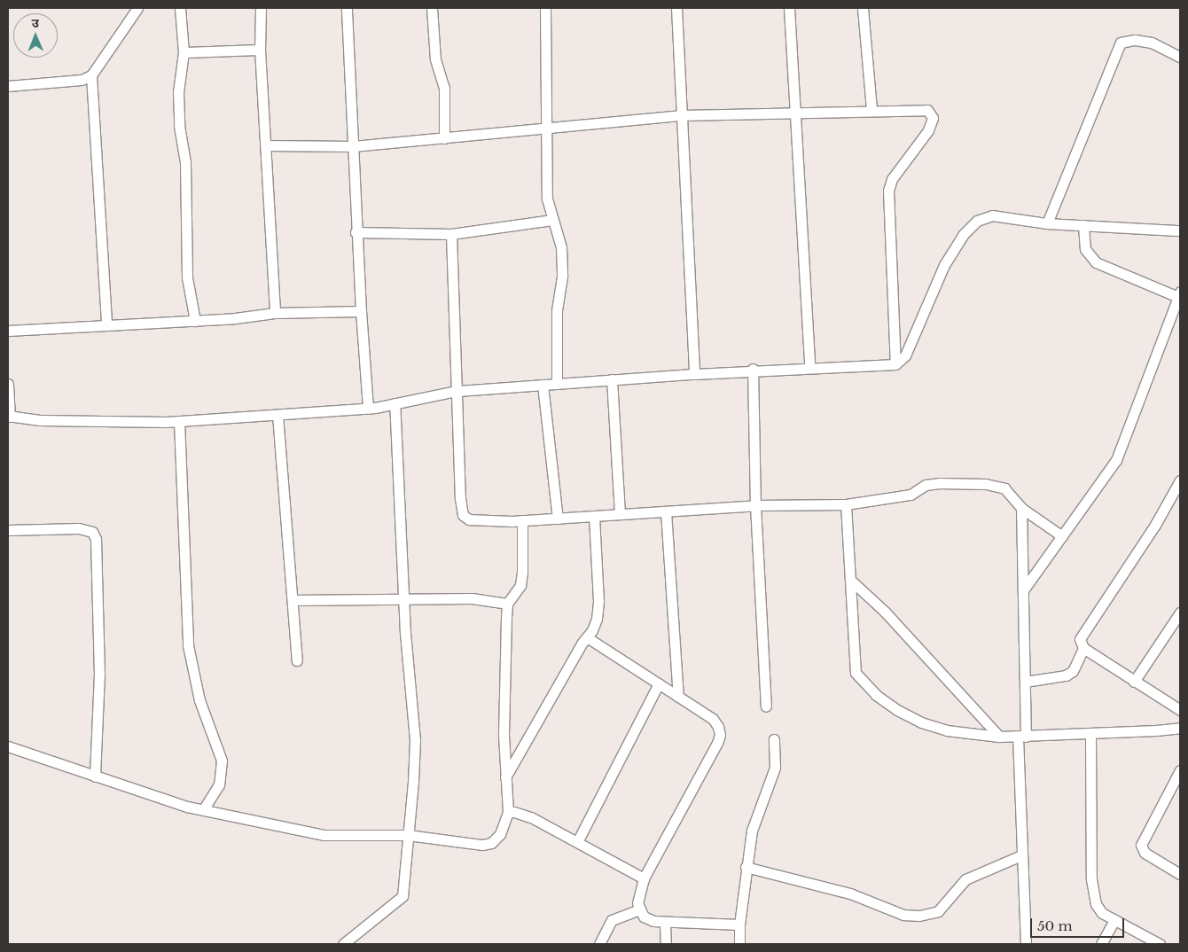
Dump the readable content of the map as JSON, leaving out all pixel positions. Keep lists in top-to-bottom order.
{
  "scale_bar": "50 m",
  "north": "top"
}
